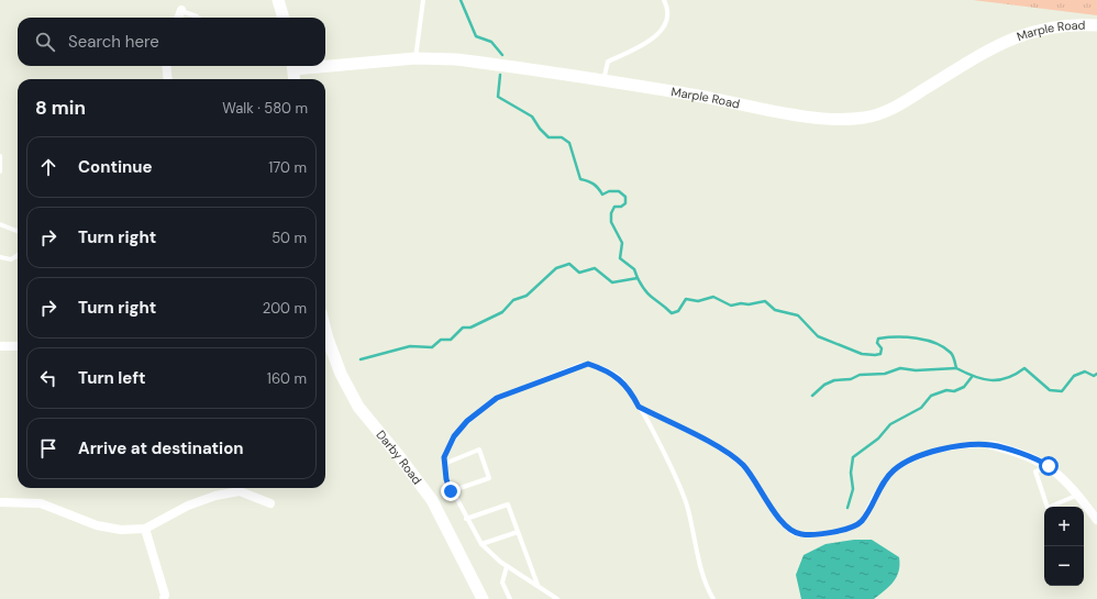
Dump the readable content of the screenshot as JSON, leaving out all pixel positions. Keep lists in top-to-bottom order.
{
  "streets": {
    "street": ["Marple Road", "Darby Road"]
  },
  "page": {
    "search": "Search here",
    "heading": ["8 min", "Walk · 580 m"],
    "list": [
      ["Continue", "170 m"],
      ["Turn right", "50 m"],
      ["Turn right", "200 m"],
      ["Turn left", "160 m"],
      "Arrive at destination"
    ],
    "map_buttons": ["+", "−"]
  }
}
